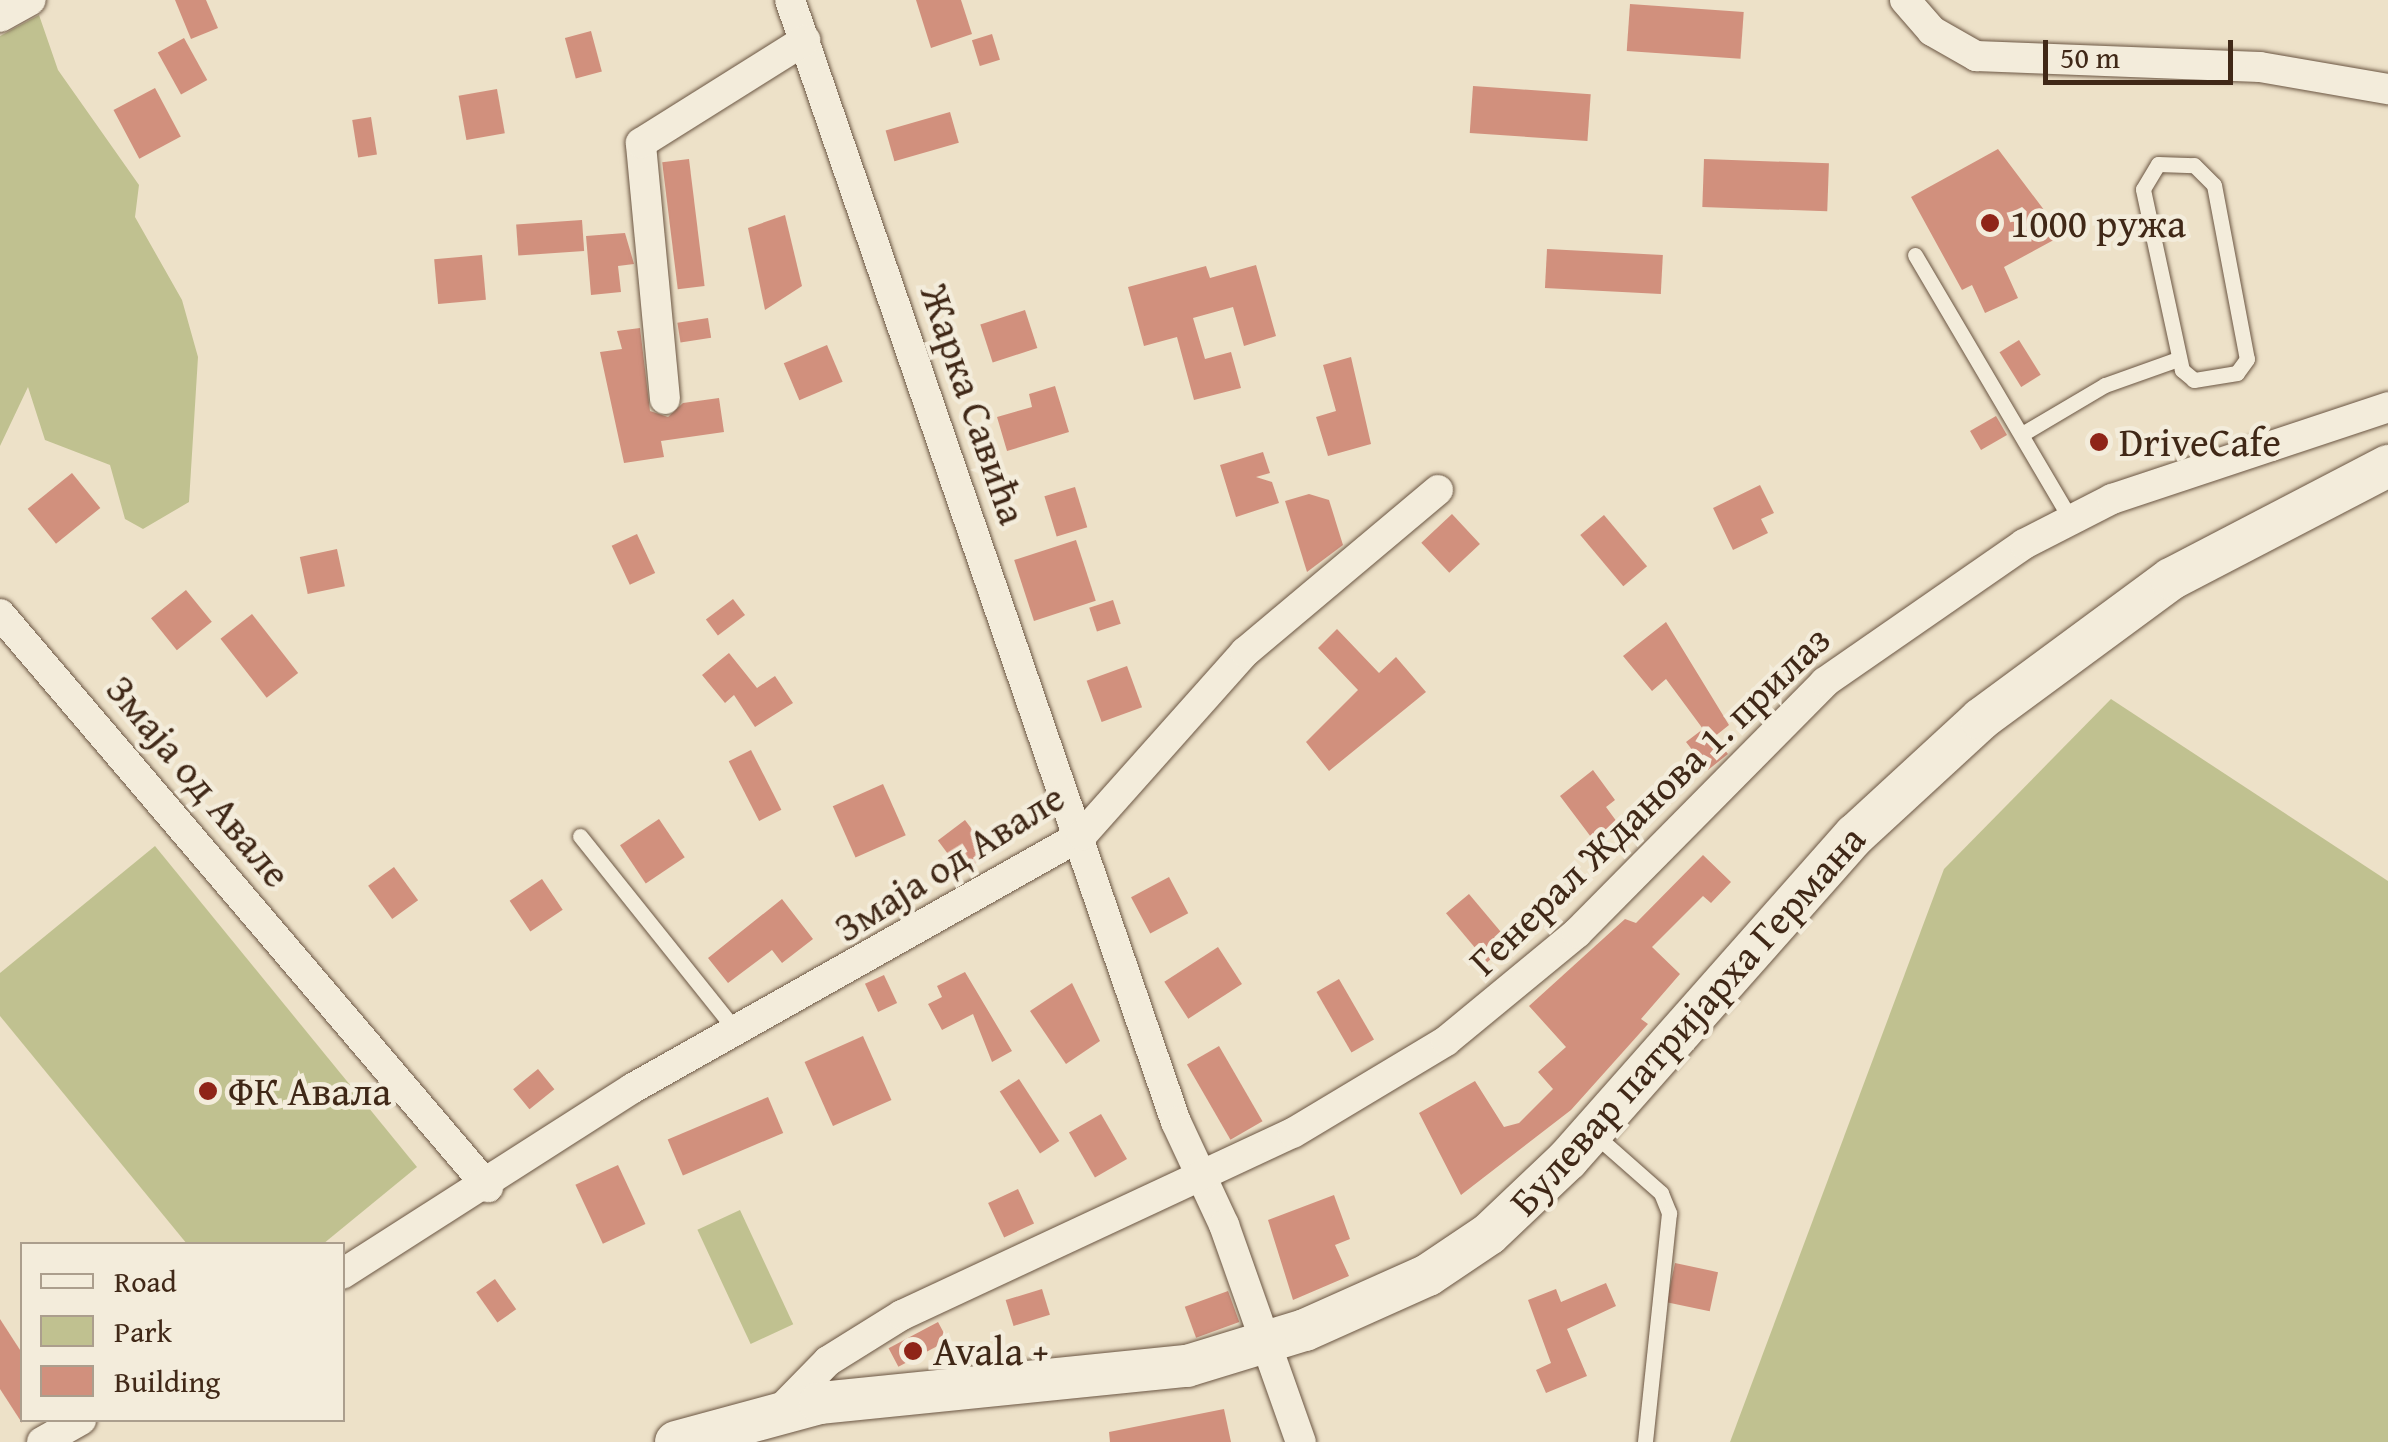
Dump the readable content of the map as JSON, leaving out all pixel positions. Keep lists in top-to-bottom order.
{
  "streets": {
    "main road": ["Булевар патријарха Германа"],
    "street": ["Жарка Савића", "Змаја од Авале", "Генерал Жданова 1. прилаз"]
  },
  "crossings": [
    ["Жарка Савића", "Змаја од Авале"],
    ["Жарка Савића", "Генерал Жданова 1. прилаз"],
    ["Жарка Савића", "Булевар патријарха Германа"],
    ["Генерал Жданова 1. прилаз", "Булевар патријарха Германа"]
  ],
  "places": [
    "1000 ружа",
    "DriveCafe",
    "ФК Авала",
    "Avala +"
  ],
  "legend": ["Road", "Park", "Building"],
  "scale_bar": "50 m"
}
